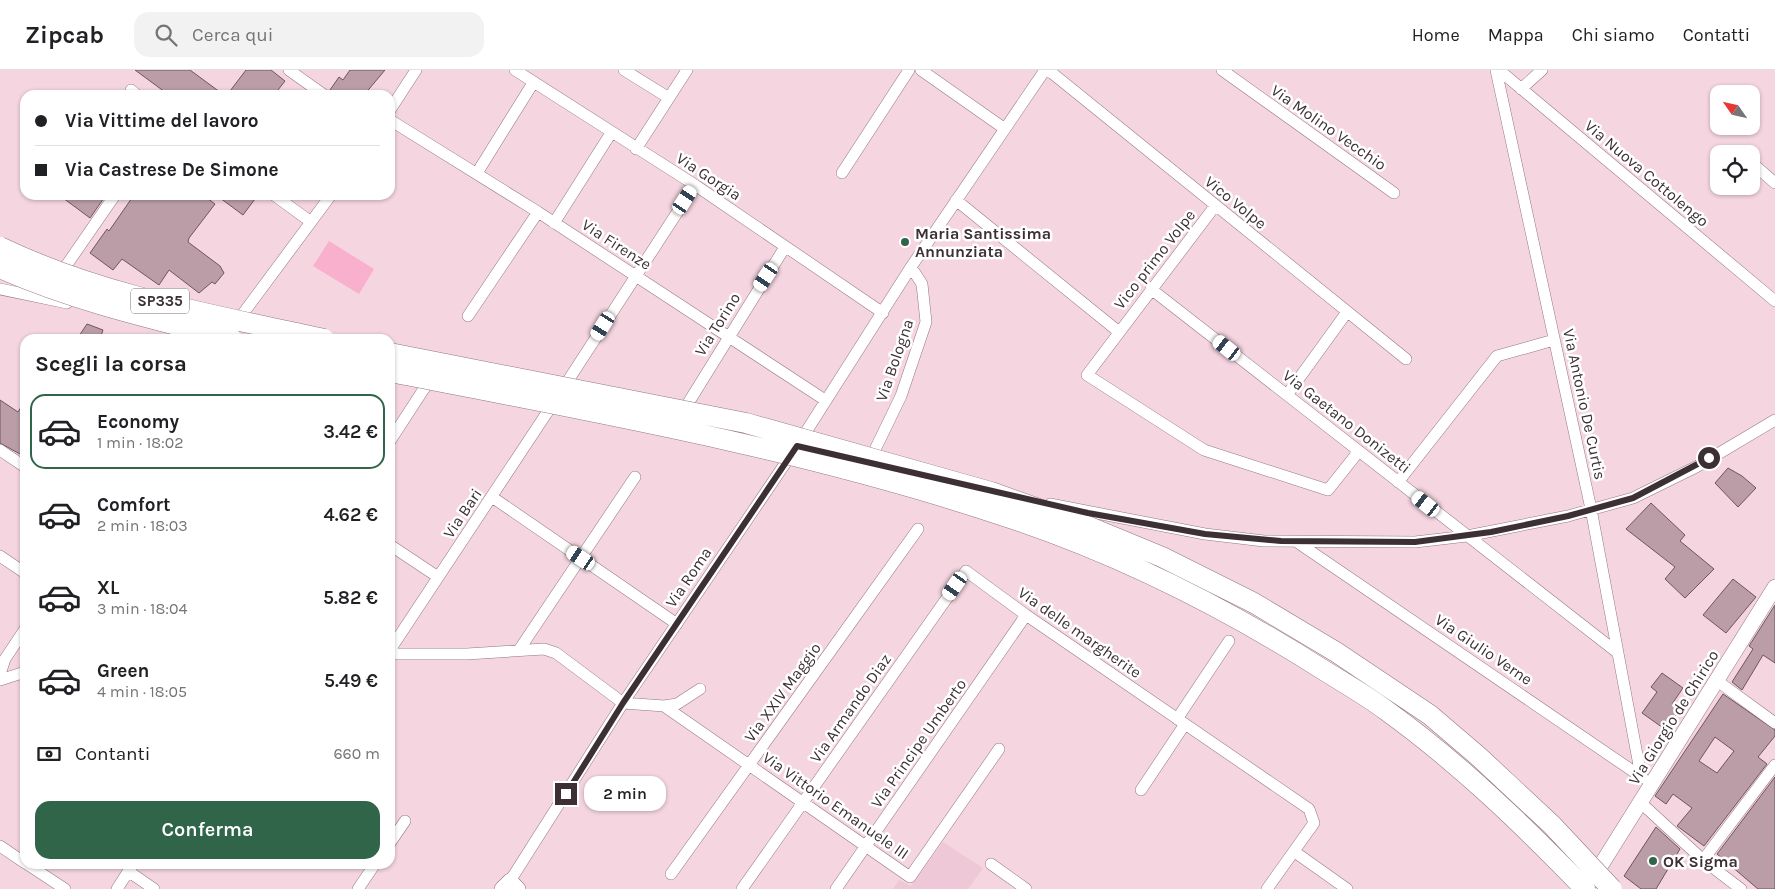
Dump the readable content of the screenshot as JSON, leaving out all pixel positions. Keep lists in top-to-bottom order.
{
  "streets": {
    "highway": ["SP335"],
    "street": [
      "Via Molino Vecchio",
      "Via Nuova Cottolengo",
      "Via Gorgia",
      "Vico Volpe",
      "Via Firenze",
      "Vico primo Volpe",
      "Via Torino",
      "Via Bologna",
      "Via Antonio De Curtis",
      "Via Gaetano Donizetti",
      "Via Bari",
      "Via Roma",
      "Via delle margherite",
      "Via Giulio Verne",
      "Via XXIV Maggio",
      "Via Armando Diaz",
      "Via Giorgio de Chirico",
      "Via Principe Umberto",
      "Via Vittorio Emanuele III"
    ]
  },
  "crossings": [
    ["Via Nuova Cottolengo", "Via Antonio De Curtis"],
    ["Via Gorgia", "Via Torino"],
    ["Via Gorgia", "Via Bari"],
    ["Via Gorgia", "Via Roma"],
    ["Vico Volpe", "Vico primo Volpe"],
    ["Vico Volpe", "Via Roma"],
    ["Via Firenze", "Via Torino"],
    ["Via Firenze", "Via Bari"],
    ["Via Firenze", "Via Roma"],
    ["Vico primo Volpe", "Via Gaetano Donizetti"],
    ["Vico primo Volpe", "Via Roma"],
    ["Via Bologna", "Via Roma"],
    ["Via Antonio De Curtis", "Via Gaetano Donizetti"],
    ["Via Antonio De Curtis", "Via Giulio Verne"],
    ["Via Antonio De Curtis", "Via Giorgio de Chirico"],
    ["Via Roma", "Via Vittorio Emanuele III"],
    ["Via delle margherite", "Via Armando Diaz"],
    ["Via delle margherite", "Via Principe Umberto"],
    ["Via Giulio Verne", "Via Giorgio de Chirico"],
    ["Via XXIV Maggio", "Via Vittorio Emanuele III"],
    ["Via Armando Diaz", "Via Vittorio Emanuele III"],
    ["Via Principe Umberto", "Via Vittorio Emanuele III"]
  ],
  "places": ["Maria Santissima Annunziata", "OK Sigma"],
  "north": "top left",
  "page": {
    "header": "Zipcab",
    "search": "Cerca qui",
    "nav": [
      "Home",
      "Mappa",
      "Chi siamo",
      "Contatti"
    ],
    "banner": ["Via Vittime del lavoro", "Via Castrese De Simone"],
    "heading": "Scegli la corsa",
    "list": [
      {
        "name": "Economy",
        "note": "1 min · 18:02",
        "value": "3.42 €"
      },
      {
        "name": "Comfort",
        "note": "2 min · 18:03",
        "value": "4.62 €"
      },
      {
        "name": "XL",
        "note": "3 min · 18:04",
        "value": "5.82 €"
      },
      {
        "name": "Green",
        "note": "4 min · 18:05",
        "value": "5.49 €"
      }
    ],
    "pay": ["Contanti", "660 m"],
    "bubble": "2 min",
    "buttons": "Conferma"
  }
}
